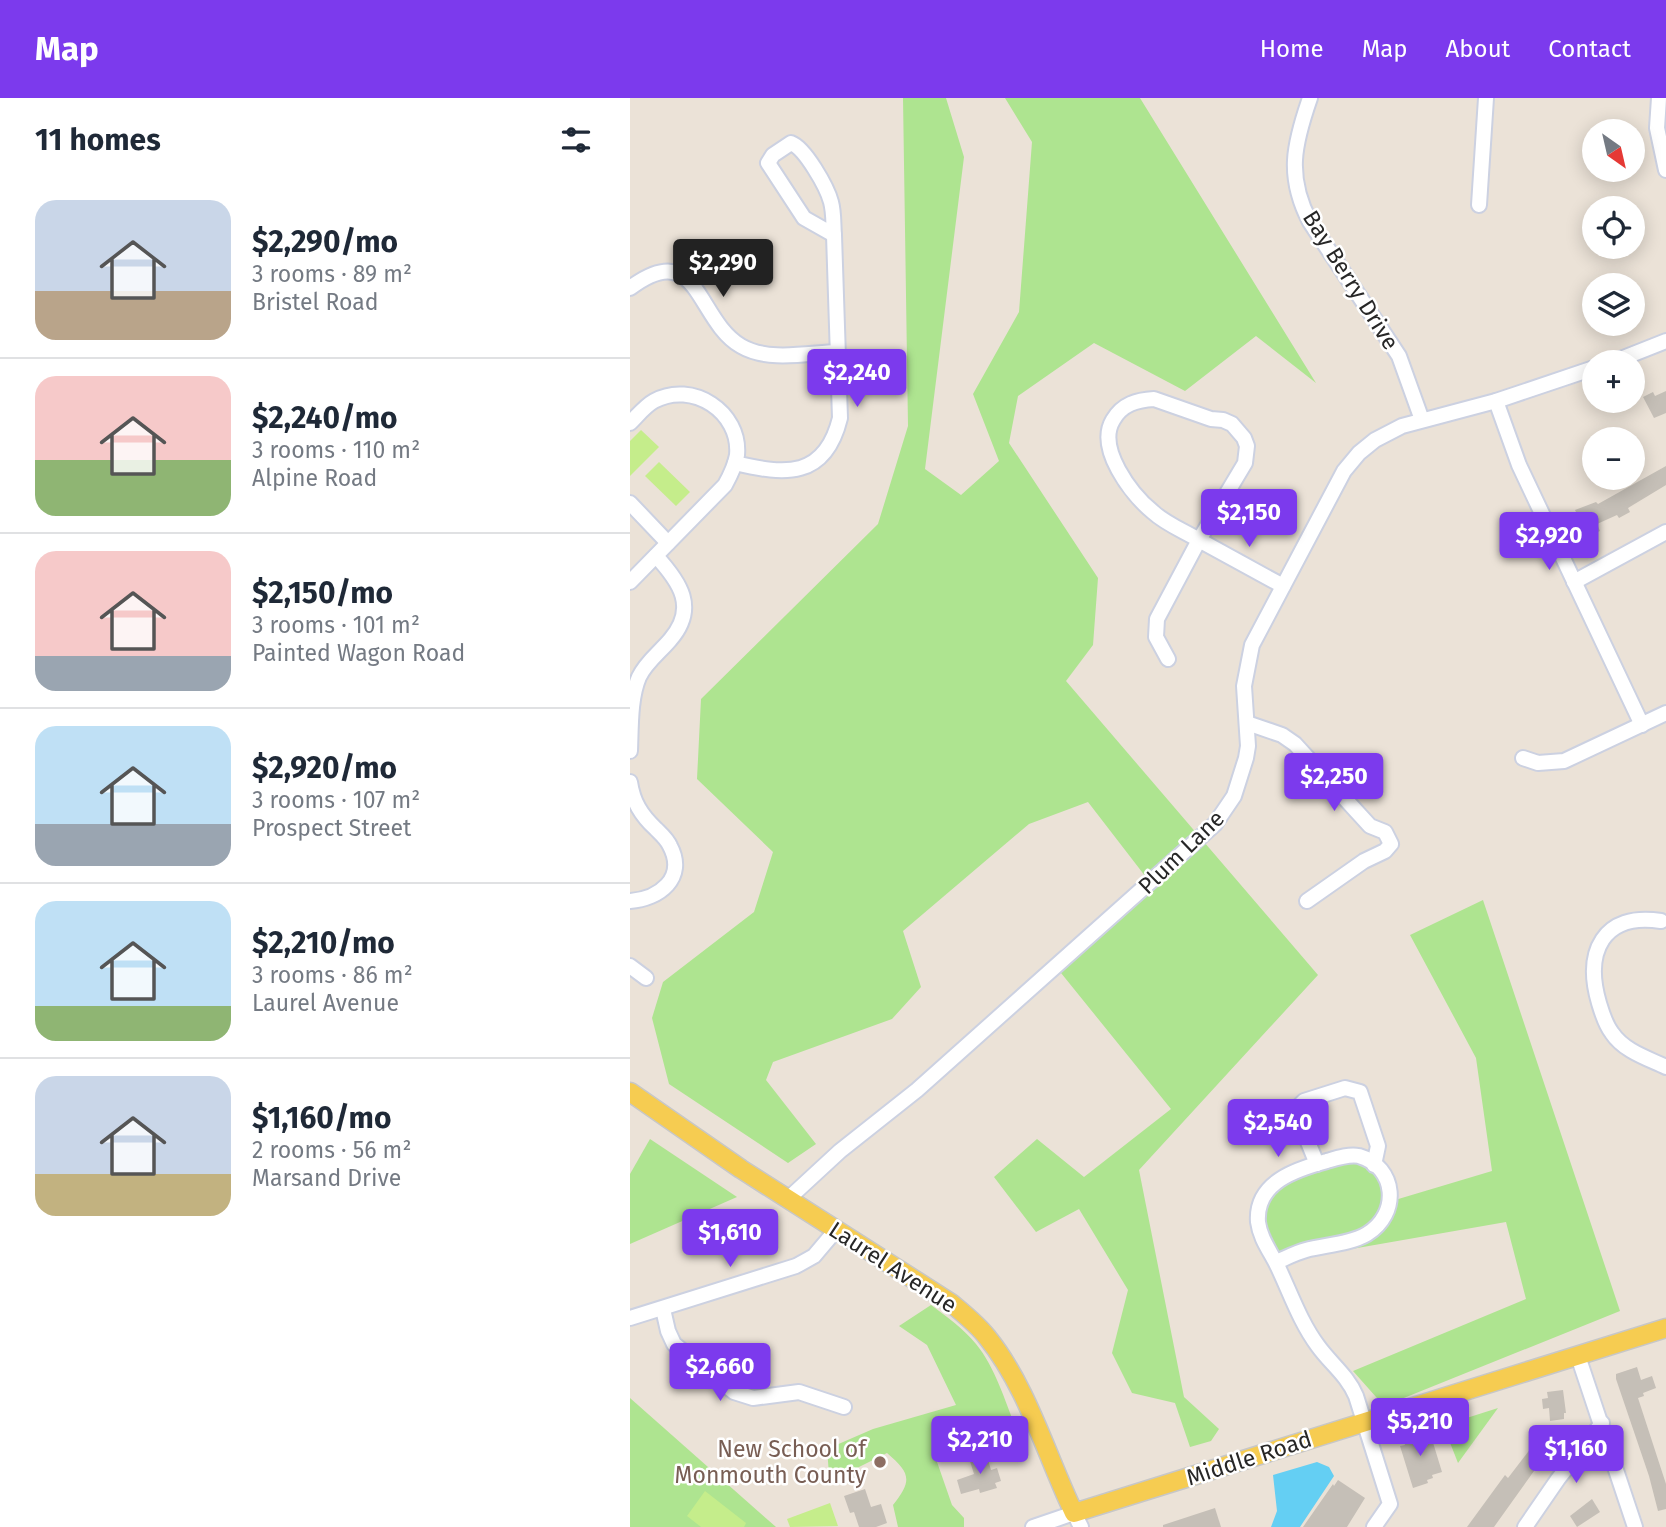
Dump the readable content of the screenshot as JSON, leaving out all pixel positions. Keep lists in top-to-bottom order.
{
  "streets": {
    "main road": ["Laurel Avenue", "Middle Road"],
    "street": ["Bay Berry Drive", "Plum Lane"]
  },
  "crossings": [
    ["Bay Berry Drive", "Plum Lane"],
    ["Plum Lane", "Laurel Avenue"],
    ["Laurel Avenue", "Middle Road"]
  ],
  "places": ["New School of Monmouth County"],
  "north": "bottom right",
  "page": {
    "header": "Map",
    "nav": [
      "Home",
      "Map",
      "About",
      "Contact"
    ],
    "heading": "11 homes",
    "map_buttons": ["+", "−"],
    "list": [
      {
        "name": "$2,290/mo",
        "note": "3 rooms · 89 m² · Bristel Road"
      },
      {
        "name": "$2,240/mo",
        "note": "3 rooms · 110 m² · Alpine Road"
      },
      {
        "name": "$2,150/mo",
        "note": "3 rooms · 101 m² · Painted Wagon Road"
      },
      {
        "name": "$2,920/mo",
        "note": "3 rooms · 107 m² · Prospect Street"
      },
      {
        "name": "$2,210/mo",
        "note": "3 rooms · 86 m² · Laurel Avenue"
      },
      {
        "name": "$1,160/mo",
        "note": "2 rooms · 56 m² · Marsand Drive"
      }
    ],
    "price": [
      "$2,290",
      "$2,240",
      "$2,150",
      "$2,920",
      "$2,250",
      "$2,540",
      "$1,610",
      "$2,660",
      "$5,210",
      "$2,210",
      "$1,160"
    ]
  }
}
